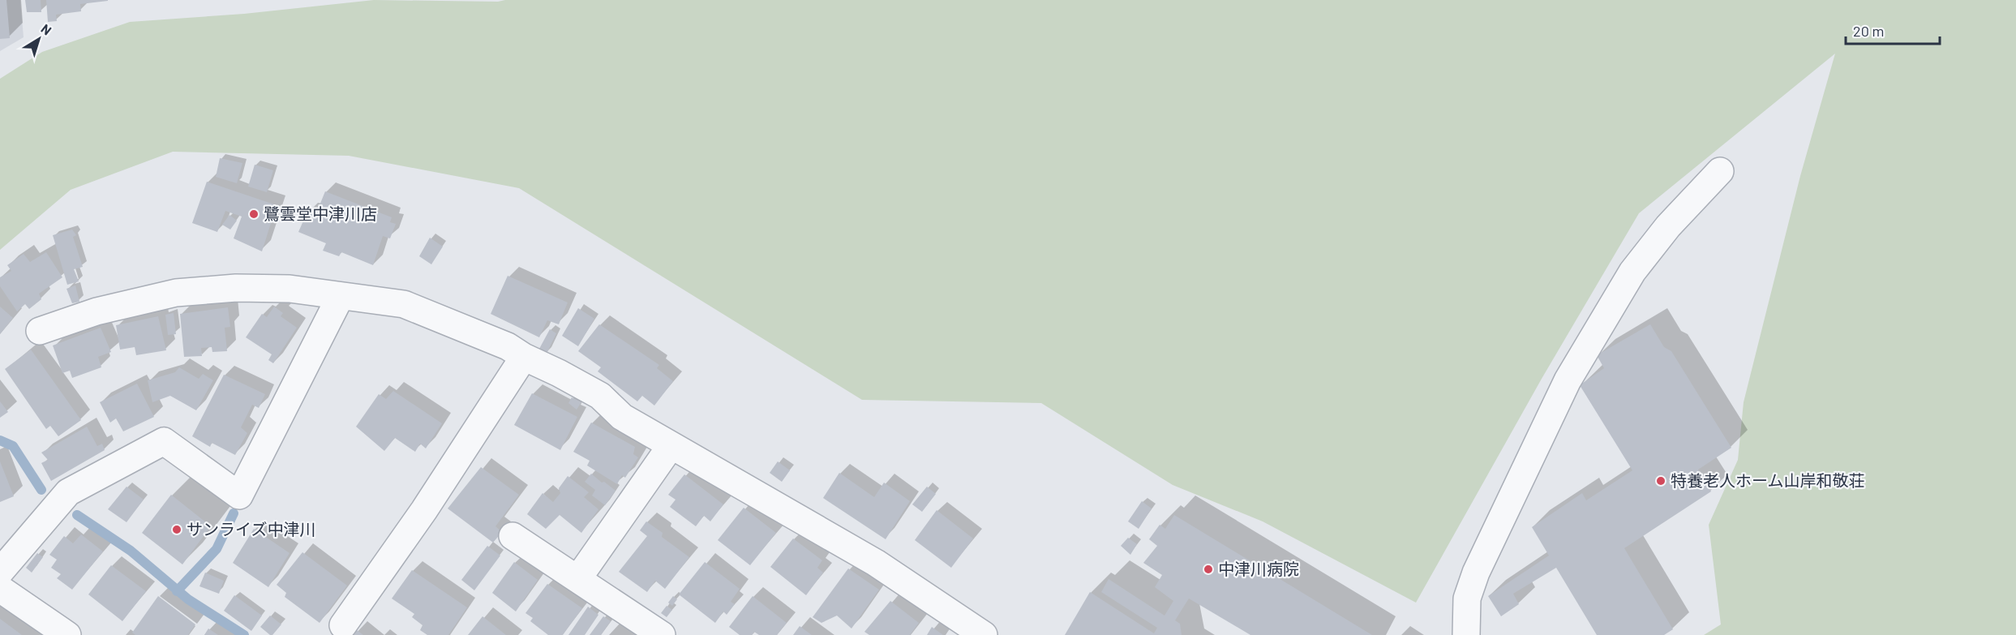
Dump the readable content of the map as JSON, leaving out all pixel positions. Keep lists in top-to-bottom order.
{
  "places": [
    "鷺雲堂中津川店",
    "特養老人ホーム山岸和敬荘",
    "サンライズ中津川",
    "中津川病院"
  ],
  "scale_bar": "20 m",
  "north": "top right"
}
